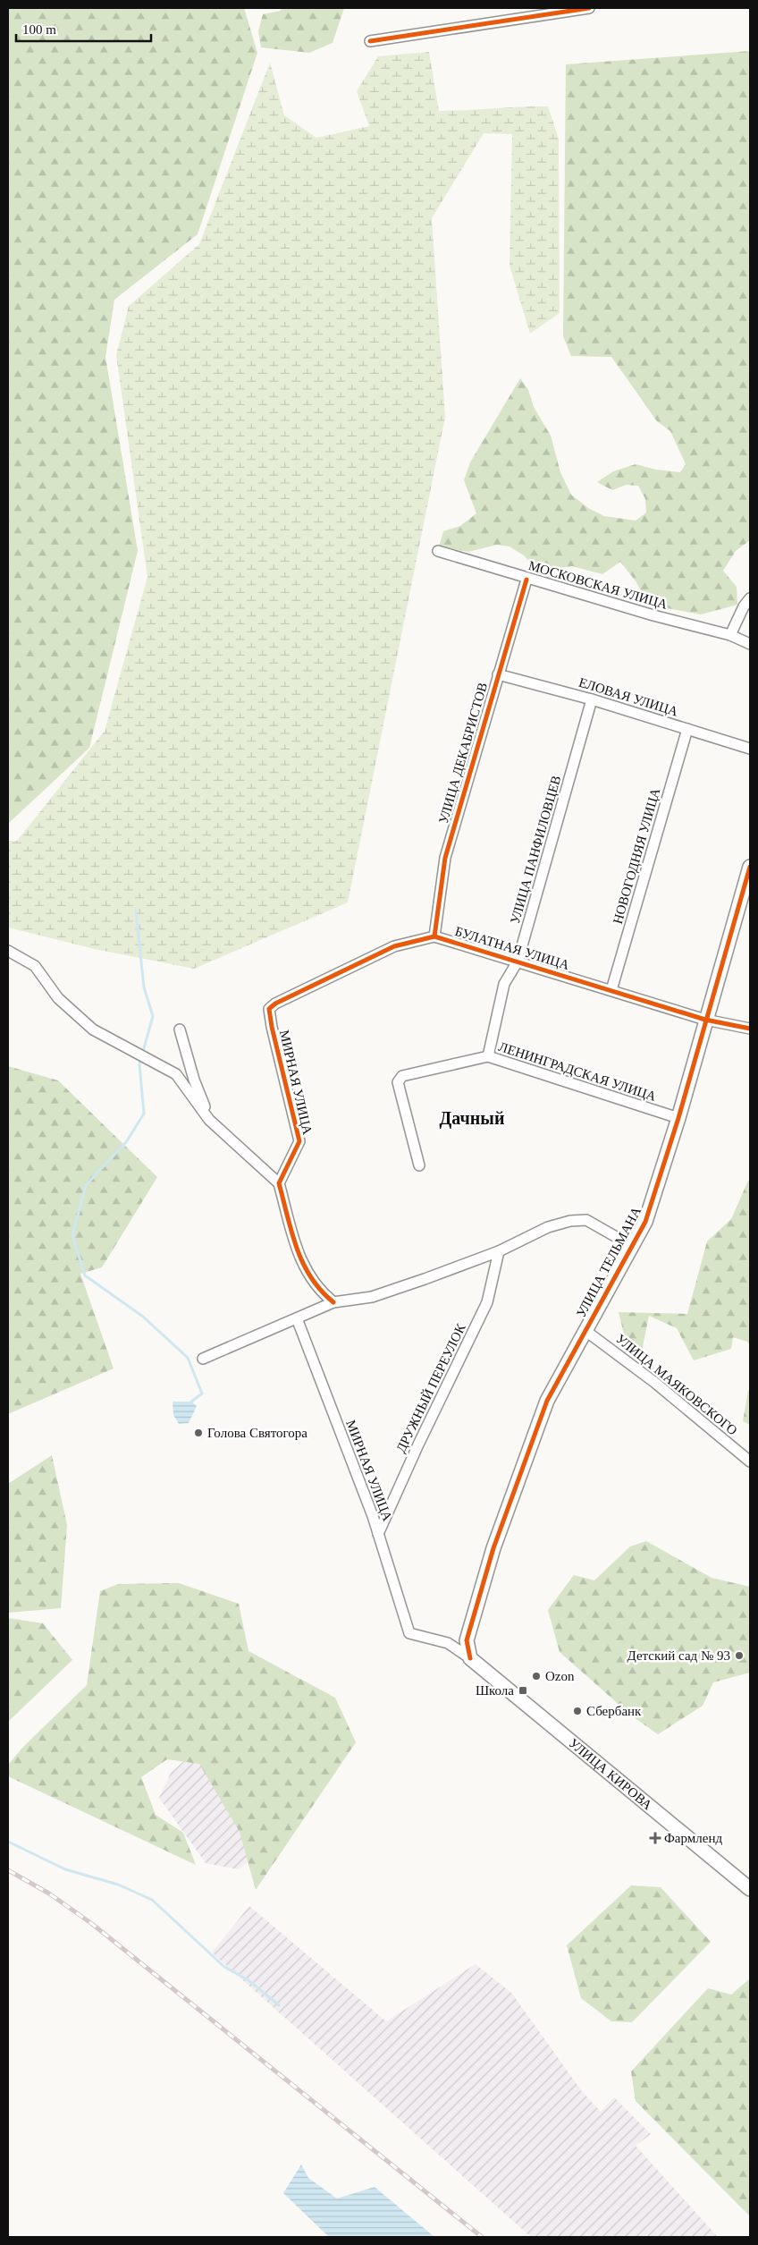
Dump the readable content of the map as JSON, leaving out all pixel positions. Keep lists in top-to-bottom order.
{
  "streets": {
    "street": [
      "МОСКОВСКАЯ УЛИЦА",
      "ЕЛОВАЯ УЛИЦА",
      "УЛИЦА ДЕКАБРИСТОВ",
      "УЛИЦА ПАНФИЛОВЦЕВ",
      "НОВОГОДНЯЯ УЛИЦА",
      "БУЛАТНАЯ УЛИЦА",
      "ЛЕНИНГРАДСКАЯ УЛИЦА",
      "МИРНАЯ УЛИЦА",
      "УЛИЦА ТЕЛЬМАНА",
      "УЛИЦА МАЯКОВСКОГО",
      "ДРУЖНЫЙ ПЕРЕУЛОК",
      "УЛИЦА КИРОВА"
    ]
  },
  "crossings": [
    ["МОСКОВСКАЯ УЛИЦА", "УЛИЦА ДЕКАБРИСТОВ"],
    ["ЕЛОВАЯ УЛИЦА", "УЛИЦА ДЕКАБРИСТОВ"],
    ["ЕЛОВАЯ УЛИЦА", "УЛИЦА ПАНФИЛОВЦЕВ"],
    ["ЕЛОВАЯ УЛИЦА", "НОВОГОДНЯЯ УЛИЦА"],
    ["УЛИЦА ДЕКАБРИСТОВ", "БУЛАТНАЯ УЛИЦА"],
    ["УЛИЦА ПАНФИЛОВЦЕВ", "БУЛАТНАЯ УЛИЦА"],
    ["УЛИЦА ПАНФИЛОВЦЕВ", "ЛЕНИНГРАДСКАЯ УЛИЦА"],
    ["НОВОГОДНЯЯ УЛИЦА", "БУЛАТНАЯ УЛИЦА"],
    ["БУЛАТНАЯ УЛИЦА", "МИРНАЯ УЛИЦА"],
    ["БУЛАТНАЯ УЛИЦА", "УЛИЦА ТЕЛЬМАНА"],
    ["ЛЕНИНГРАДСКАЯ УЛИЦА", "УЛИЦА ТЕЛЬМАНА"],
    ["МИРНАЯ УЛИЦА", "УЛИЦА ТЕЛЬМАНА"],
    ["МИРНАЯ УЛИЦА", "ДРУЖНЫЙ ПЕРЕУЛОК"],
    ["МИРНАЯ УЛИЦА", "УЛИЦА КИРОВА"],
    ["УЛИЦА ТЕЛЬМАНА", "УЛИЦА МАЯКОВСКОГО"],
    ["УЛИЦА ТЕЛЬМАНА", "УЛИЦА КИРОВА"]
  ],
  "districts": ["Дачный"],
  "places": {
    "other": [
      "Голова Святогора",
      "Детский сад № 93",
      "Ozon",
      "Сбербанк"
    ],
    "transit": ["Школа"],
    "health": ["Фармленд"]
  },
  "scale_bar": "100 m"
}
